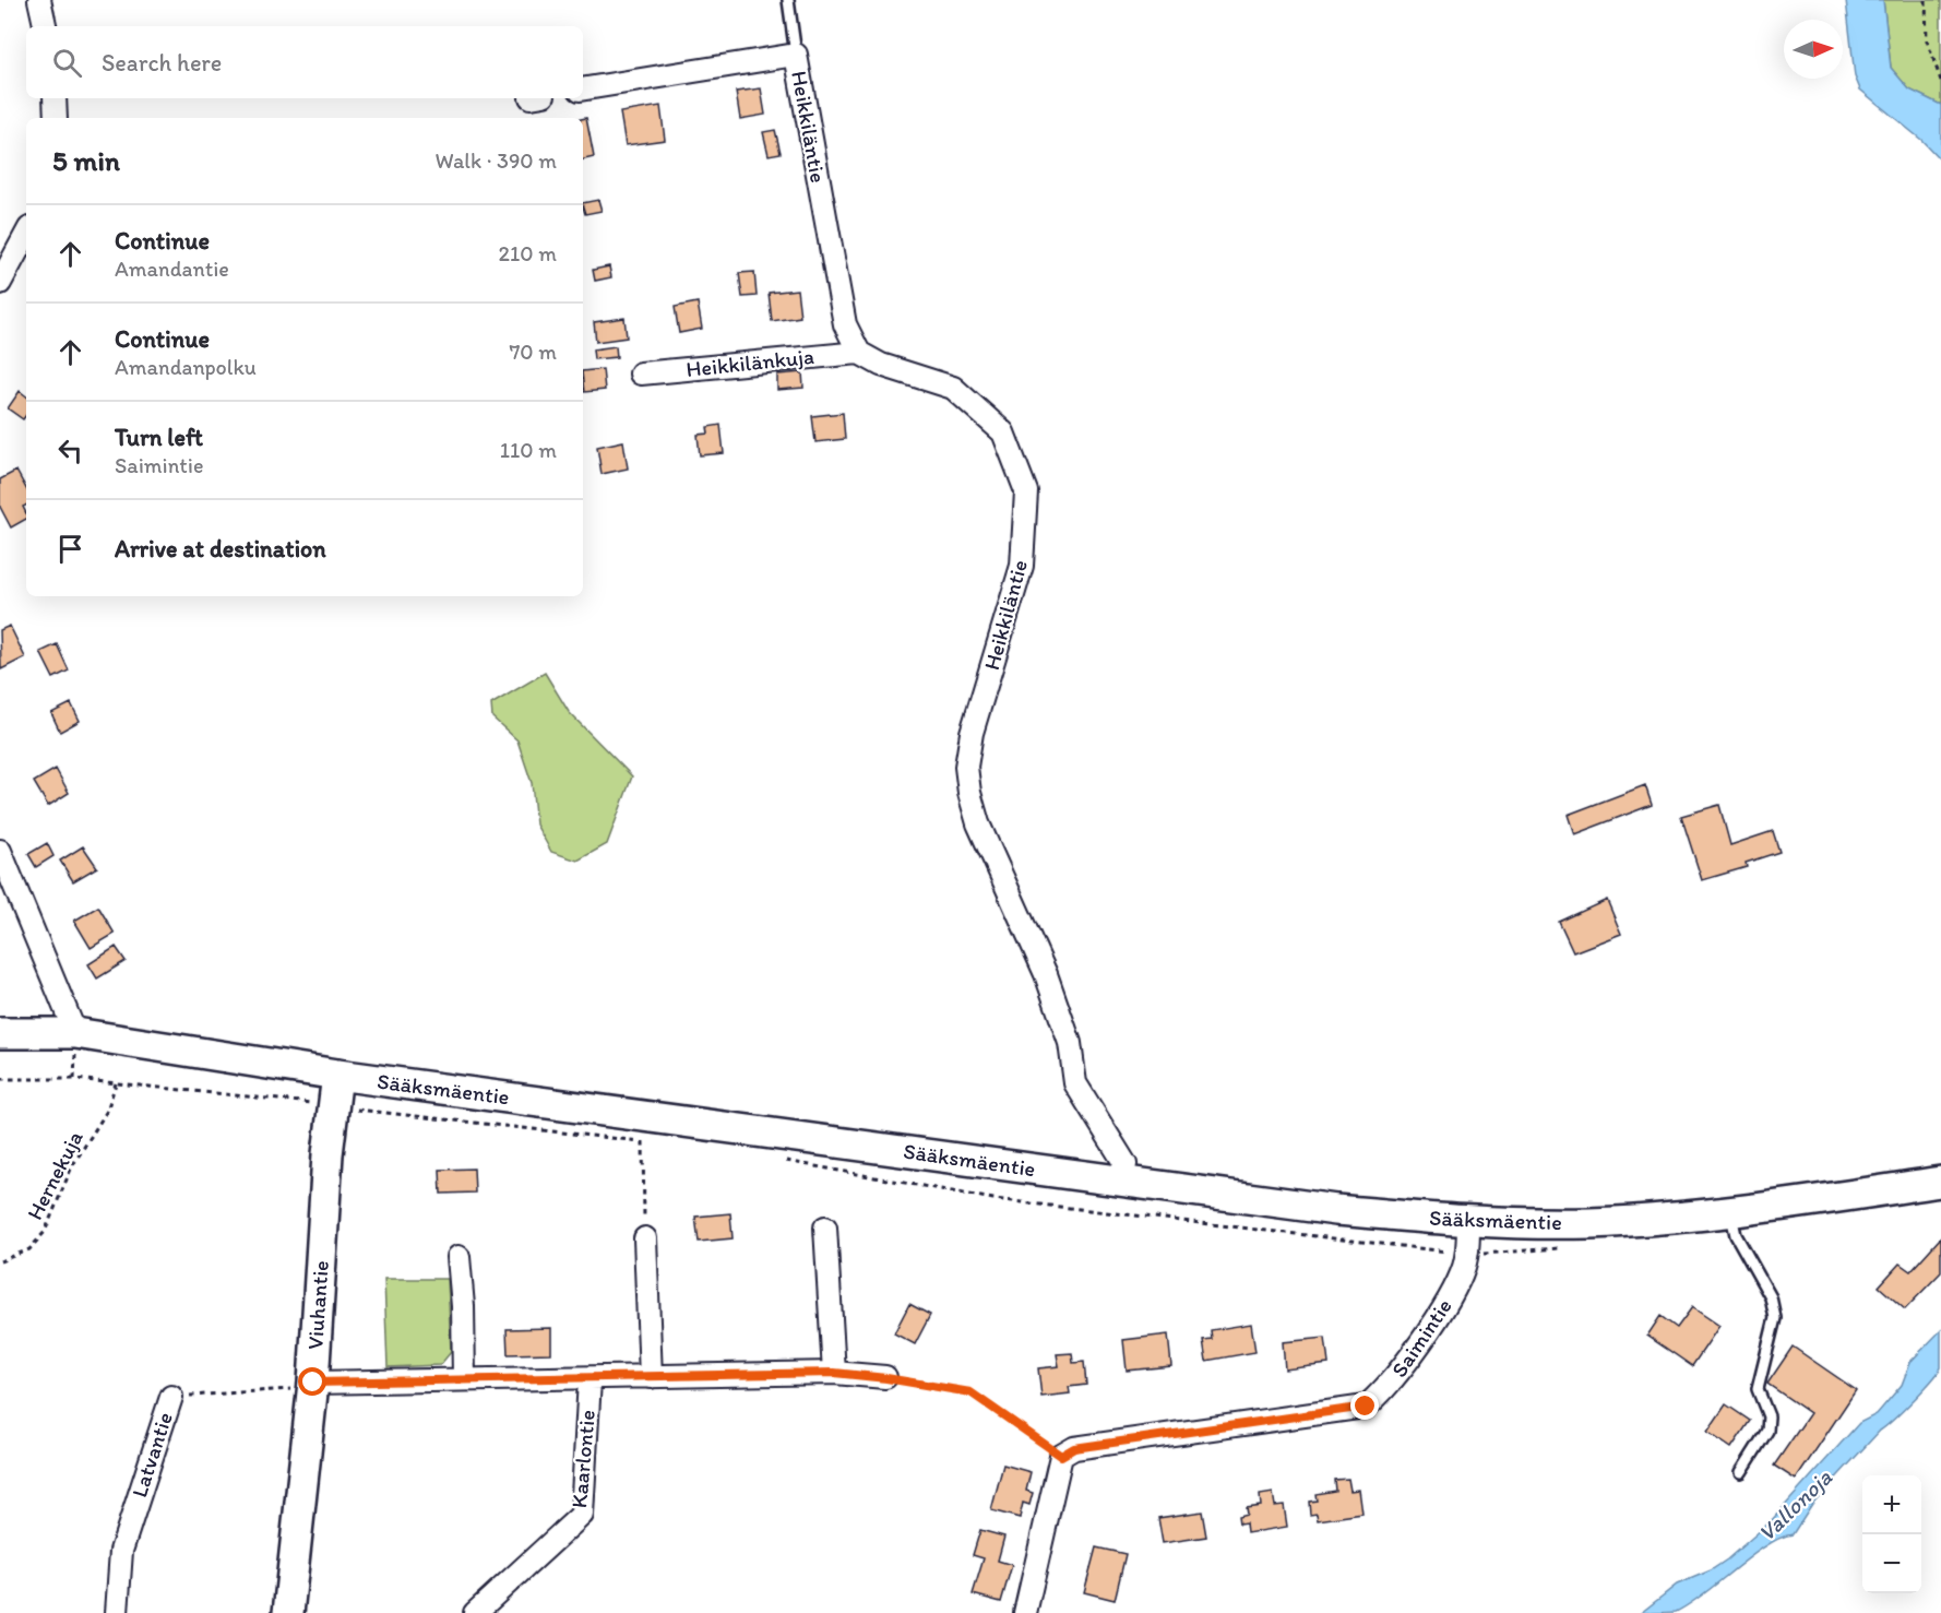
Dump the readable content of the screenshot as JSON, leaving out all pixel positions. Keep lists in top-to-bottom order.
{
  "streets": {
    "street": [
      "Heikkiläntie",
      "Heikkilänkuja",
      "Sääksmäentie",
      "Viuhantie",
      "Saimintie",
      "Latvantie",
      "Kaarlontie"
    ],
    "path": ["Hernekuja"]
  },
  "crossings": [
    ["Heikkiläntie", "Heikkilänkuja"],
    ["Heikkiläntie", "Sääksmäentie"],
    ["Sääksmäentie", "Viuhantie"],
    ["Sääksmäentie", "Saimintie"],
    ["Viuhantie", "Latvantie"]
  ],
  "water": ["Vallonoja"],
  "north": "right",
  "page": {
    "search": "Search here",
    "heading": ["5 min", "Walk · 390 m"],
    "list": [
      ["Continue", "Amandantie", "210 m"],
      ["Continue", "Amandanpolku", "70 m"],
      ["Turn left", "Saimintie", "110 m"],
      "Arrive at destination"
    ],
    "map_buttons": ["+", "−"]
  }
}
